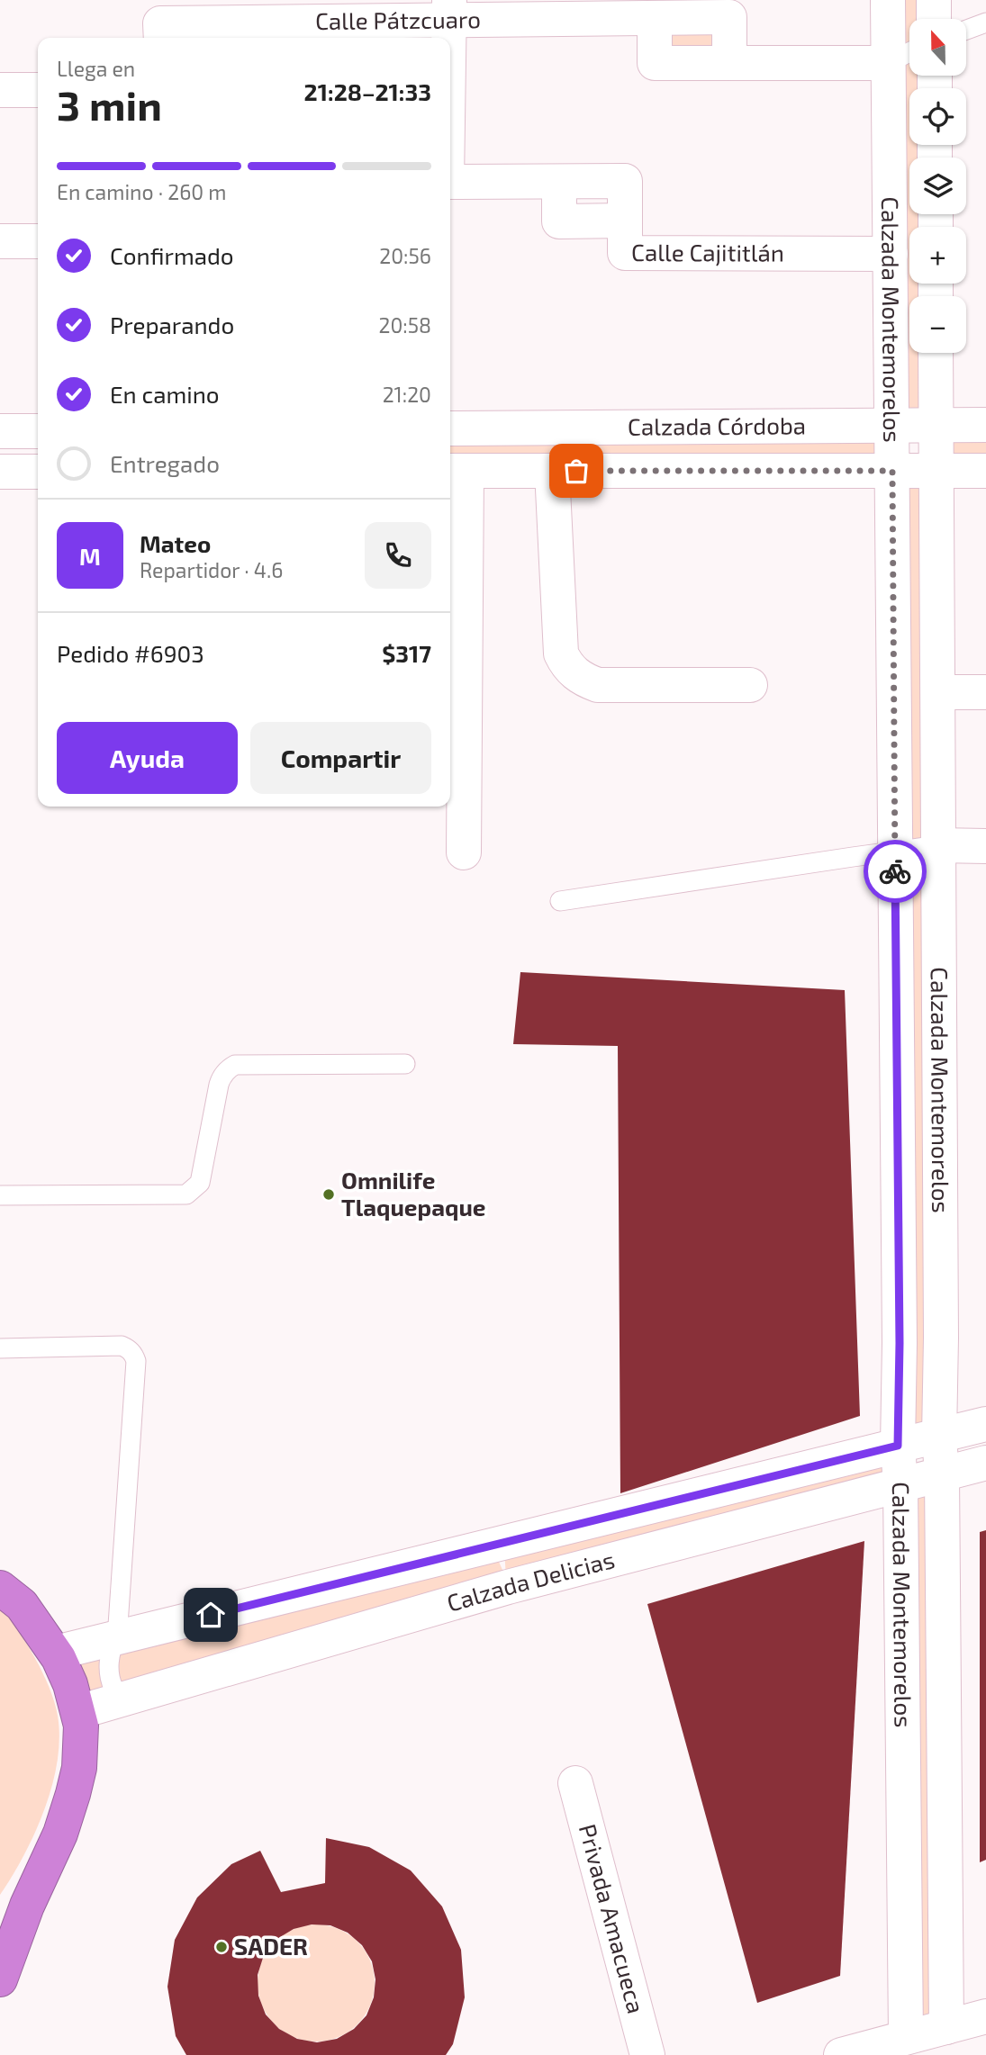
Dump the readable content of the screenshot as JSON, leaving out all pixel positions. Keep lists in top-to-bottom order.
{
  "streets": {
    "street": [
      "Calle Pátzcuaro",
      "Calle Cajititlán",
      "Calzada Montemorelos",
      "Calzada Córdoba",
      "Calzada Delicias",
      "Privada Amacueca"
    ]
  },
  "crossings": [
    ["Calle Cajititlán", "Calzada Montemorelos"],
    ["Calzada Montemorelos", "Calzada Córdoba"],
    ["Calzada Montemorelos", "Calzada Delicias"]
  ],
  "places": ["Omnilife Tlaquepaque", "SADER"],
  "north": "top",
  "page": {
    "map_buttons": ["+", "−"],
    "heading": ["3 min", "Llega en", "21:28–21:33"],
    "panel": [
      "Mateo",
      "Repartidor · 4.6",
      "Pedido #6903",
      "$317"
    ],
    "bar": "En camino · 260 m",
    "list": [
      ["Confirmado", "20:56"],
      ["Preparando", "20:58"],
      ["En camino", "21:20"],
      "Entregado"
    ],
    "round": "M",
    "buttons": ["Ayuda", "Compartir"]
  }
}
